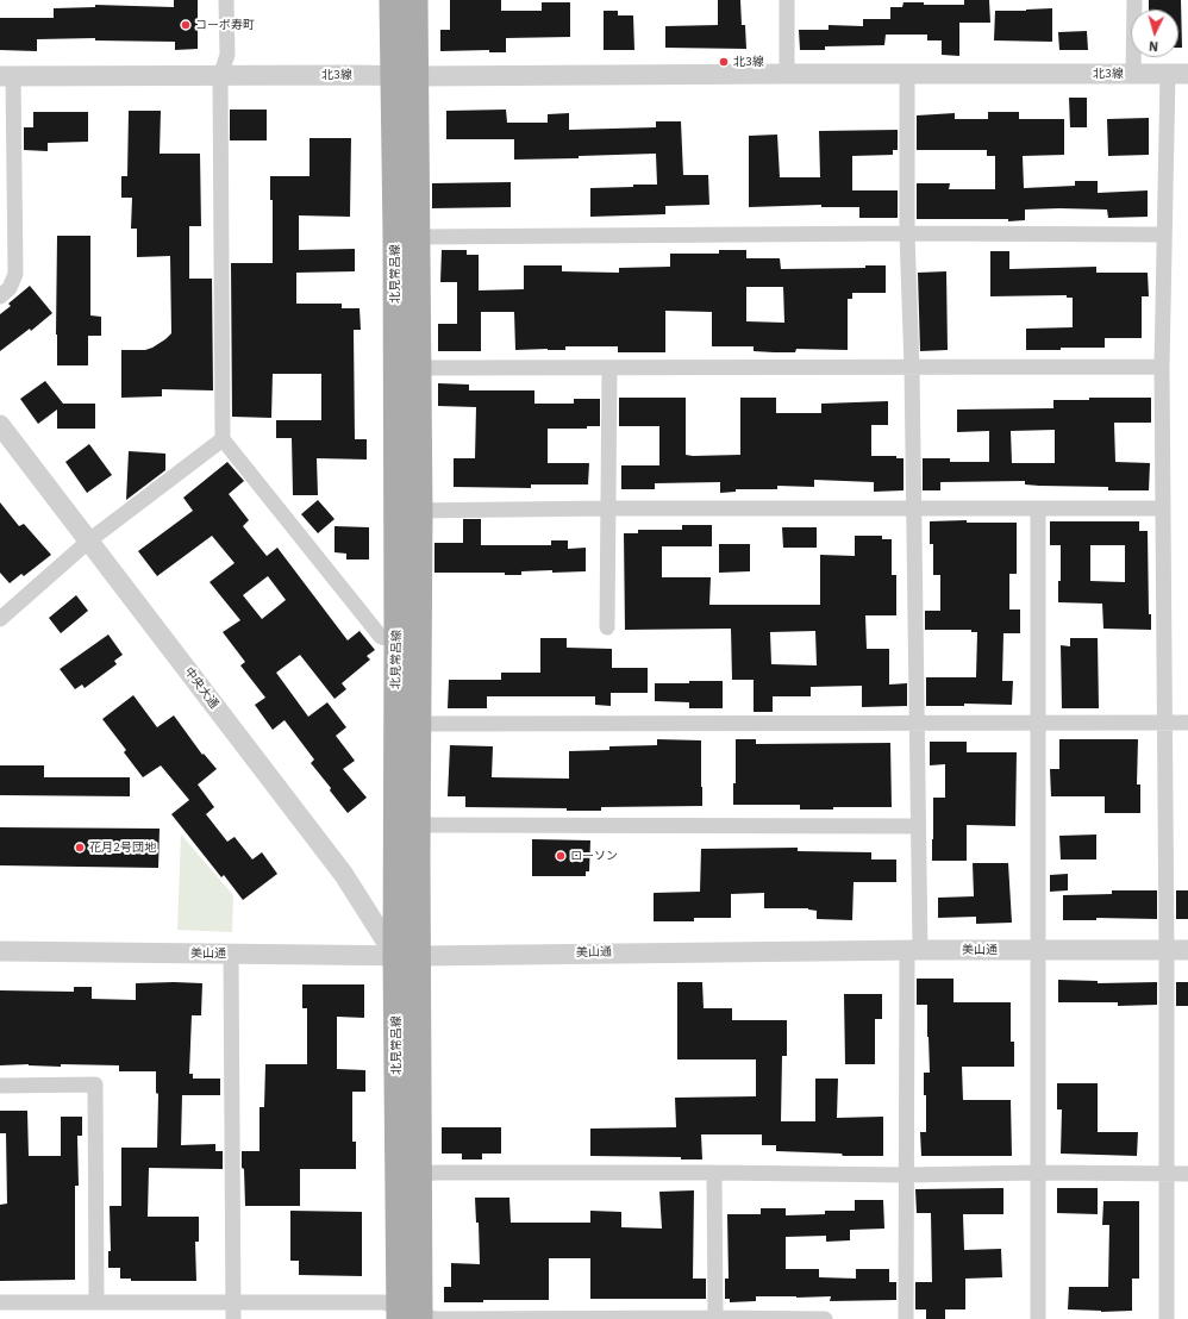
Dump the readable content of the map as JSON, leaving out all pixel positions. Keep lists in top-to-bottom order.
{
  "streets": {
    "main road": ["北見常呂線"],
    "street": ["北3線", "中央大通", "美山通"]
  },
  "crossings": [
    ["北3線", "北見常呂線"],
    ["北見常呂線", "中央大通"],
    ["北見常呂線", "美山通"],
    ["中央大通", "美山通"]
  ],
  "places": [
    "コーポ寿町",
    "北3線",
    "花月2号団地",
    "ローソン"
  ],
  "north": "bottom"
}
